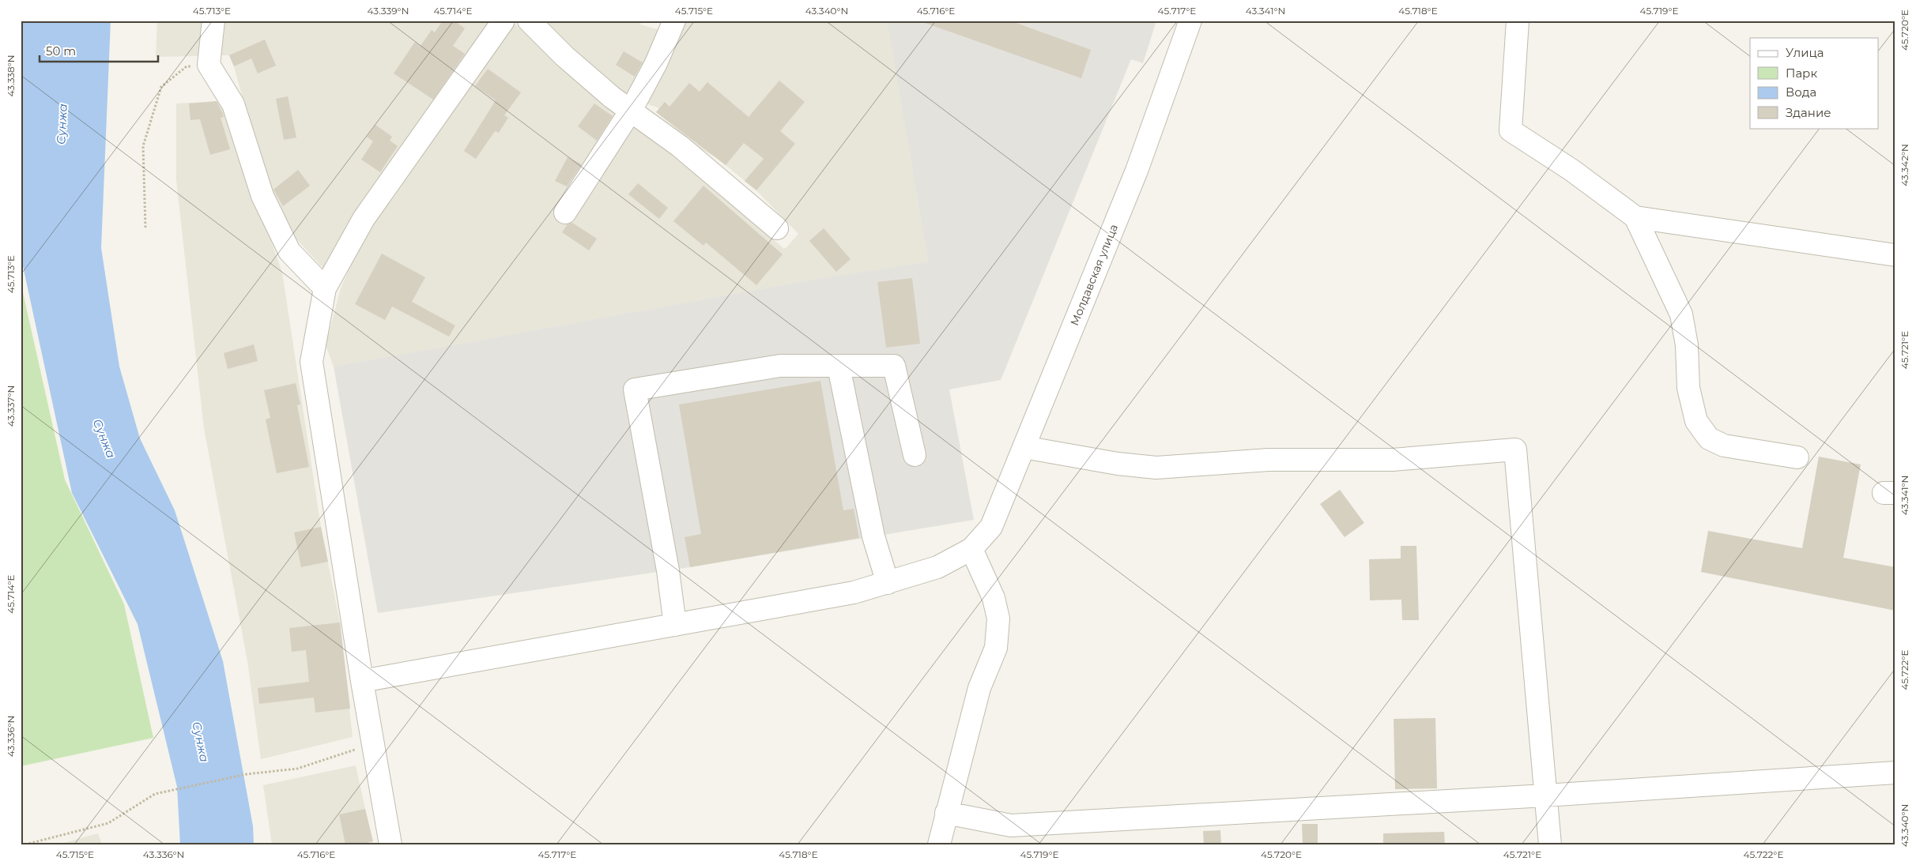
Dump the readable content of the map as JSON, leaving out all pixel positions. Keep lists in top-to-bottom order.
{
  "streets": {
    "street": ["Молдавская улица"]
  },
  "water": ["Сунжа"],
  "legend": [
    "Улица",
    "Парк",
    "Вода",
    "Здание"
  ],
  "scale_bar": "50 m",
  "coordinates": [
    "45.713°E",
    "43.339°N",
    "45.714°E",
    "45.715°E",
    "43.340°N",
    "45.716°E",
    "45.717°E",
    "43.341°N",
    "45.718°E",
    "45.719°E",
    "45.720°E",
    "43.338°N",
    "43.342°N",
    "45.721°E",
    "43.337°N",
    "45.722°E",
    "43.336°N"
  ]
}
